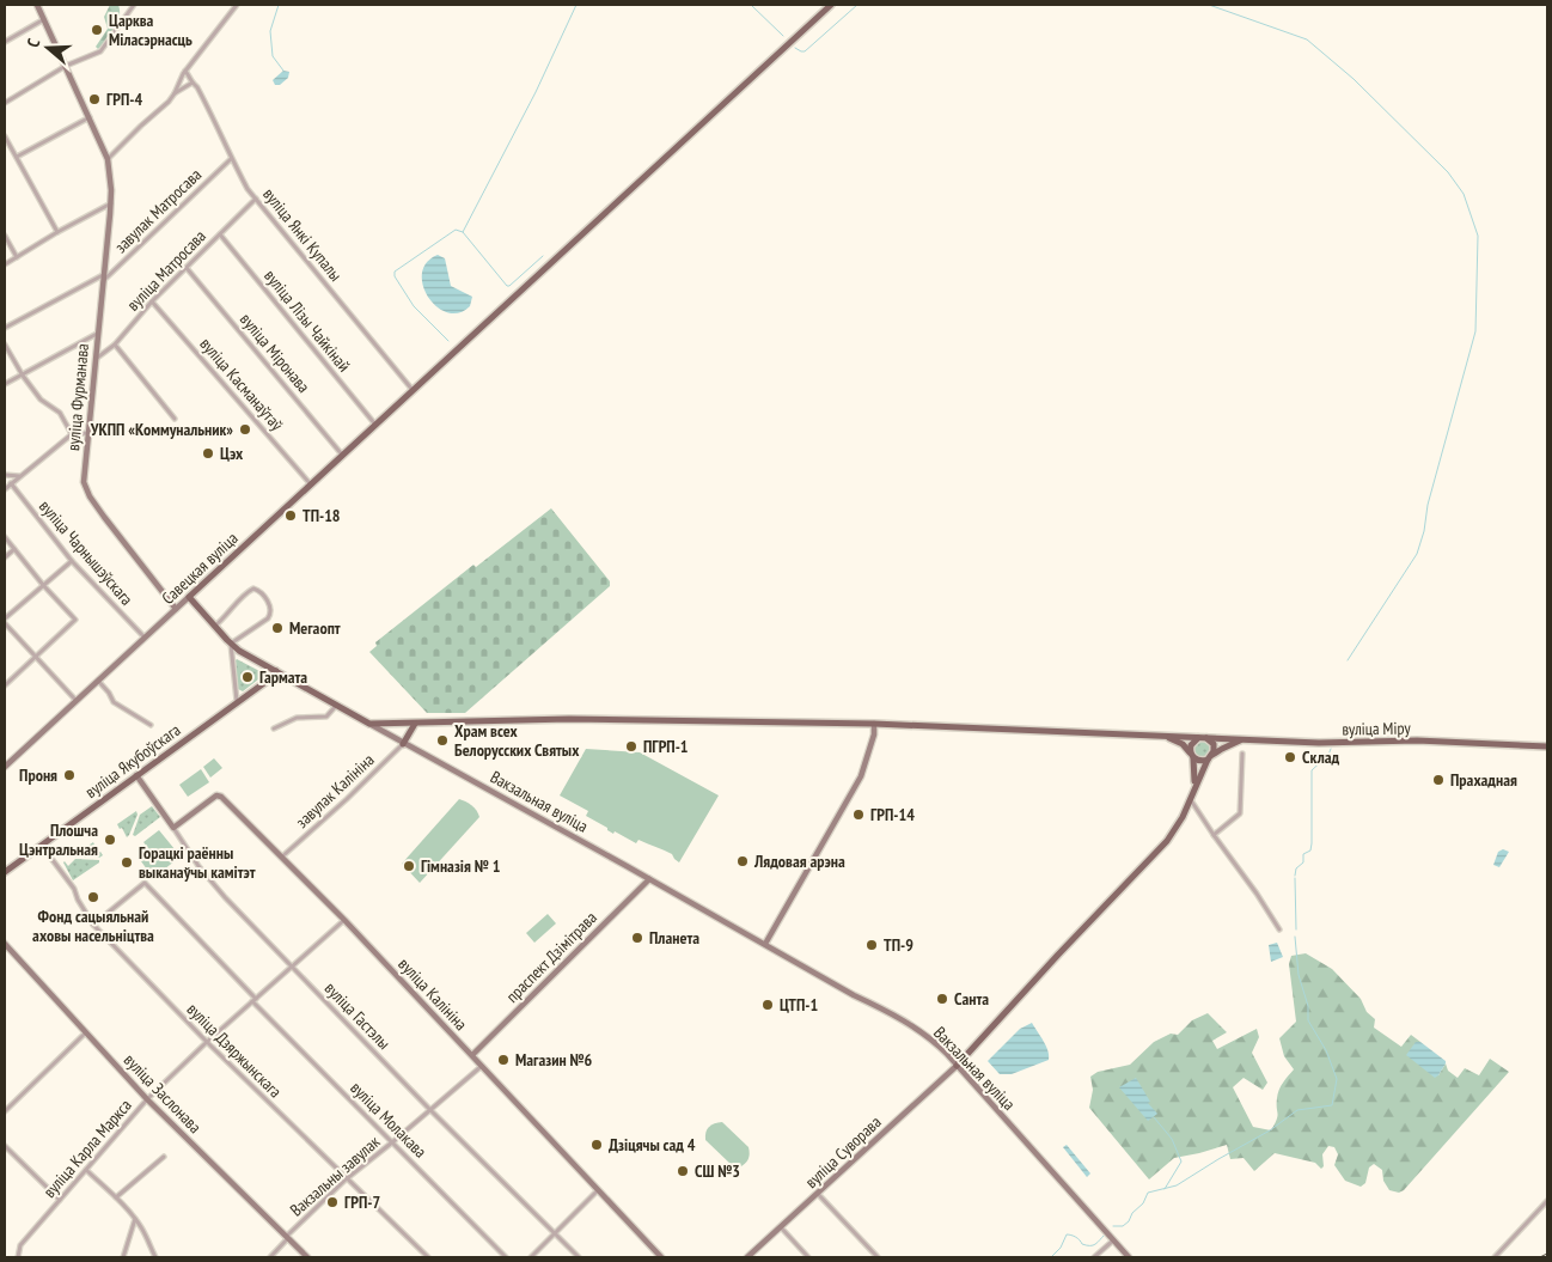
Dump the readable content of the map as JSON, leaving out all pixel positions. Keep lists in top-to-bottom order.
{
  "streets": {
    "main road": [
      "вуліца Фурманава",
      "Савецкая вуліца",
      "вуліца Міру",
      "вуліца Якубоўскага",
      "Вакзальная вуліца",
      "праспект Дзімітрава",
      "вуліца Калініна",
      "вуліца Гастэлы",
      "вуліца Заслонава",
      "вуліца Суворава"
    ],
    "street": [
      "завулак Матросава",
      "вуліца Янкі Купалы",
      "вуліца Матросава",
      "вуліца Лізы Чайкінай",
      "вуліца Міронава",
      "вуліца Касманаўтаў",
      "вуліца Чарнышэўскага",
      "завулак Калініна",
      "вуліца Дзяржынскага",
      "вуліца Молакава",
      "вуліца Карла Маркса",
      "Вакзальны завулак"
    ]
  },
  "crossings": [
    ["завулак Матросава", "вуліца Янкі Купалы"],
    ["завулак Матросава", "вуліца Фурманава"],
    ["вуліца Янкі Купалы", "вуліца Матросава"],
    ["вуліца Янкі Купалы", "Савецкая вуліца"],
    ["вуліца Матросава", "вуліца Лізы Чайкінай"],
    ["вуліца Матросава", "вуліца Міронава"],
    ["вуліца Матросава", "вуліца Касманаўтаў"],
    ["вуліца Матросава", "вуліца Фурманава"],
    ["вуліца Лізы Чайкінай", "Савецкая вуліца"],
    ["вуліца Міронава", "Савецкая вуліца"],
    ["вуліца Касманаўтаў", "Савецкая вуліца"],
    ["вуліца Фурманава", "Савецкая вуліца"],
    ["вуліца Чарнышэўскага", "Савецкая вуліца"],
    ["Савецкая вуліца", "Вакзальная вуліца"],
    ["вуліца Міру", "Вакзальная вуліца"],
    ["вуліца Якубоўскага", "Вакзальная вуліца"],
    ["вуліца Якубоўскага", "вуліца Гастэлы"],
    ["вуліца Якубоўскага", "вуліца Дзяржынскага"],
    ["завулак Калініна", "Вакзальная вуліца"],
    ["завулак Калініна", "вуліца Калініна"],
    ["Вакзальная вуліца", "праспект Дзімітрава"],
    ["Вакзальная вуліца", "вуліца Суворава"],
    ["праспект Дзімітрава", "вуліца Калініна"],
    ["вуліца Калініна", "вуліца Гастэлы"],
    ["вуліца Калініна", "вуліца Карла Маркса"],
    ["вуліца Калініна", "Вакзальны завулак"],
    ["вуліца Гастэлы", "вуліца Карла Маркса"],
    ["вуліца Гастэлы", "Вакзальны завулак"],
    ["вуліца Дзяржынскага", "вуліца Молакава"],
    ["вуліца Дзяржынскага", "вуліца Карла Маркса"],
    ["вуліца Дзяржынскага", "Вакзальны завулак"],
    ["вуліца Заслонава", "вуліца Карла Маркса"],
    ["вуліца Заслонава", "Вакзальны завулак"],
    ["вуліца Молакава", "вуліца Карла Маркса"],
    ["вуліца Молакава", "Вакзальны завулак"]
  ],
  "places": [
    "Царква Міласэрнасць",
    "ГРП-4",
    "УКПП «Коммунальник»",
    "Цэх",
    "ТП-18",
    "Мегаопт",
    "Гармата",
    "Храм всех Белорусских Святых",
    "ПГРП-1",
    "Склад",
    "Проня",
    "Прахадная",
    "ГРП-14",
    "Плошча Цэнтральная",
    "Лядовая арэна",
    "Горацкі раённы выканаўчы камітэт",
    "Гімназія № 1",
    "Фонд сацыяльнай аховы насельніцтва",
    "Планета",
    "ТП-9",
    "Санта",
    "ЦТП-1",
    "Магазин №6",
    "Дзіцячы сад 4",
    "СШ №3",
    "ГРП-7"
  ],
  "north": "left"
}
